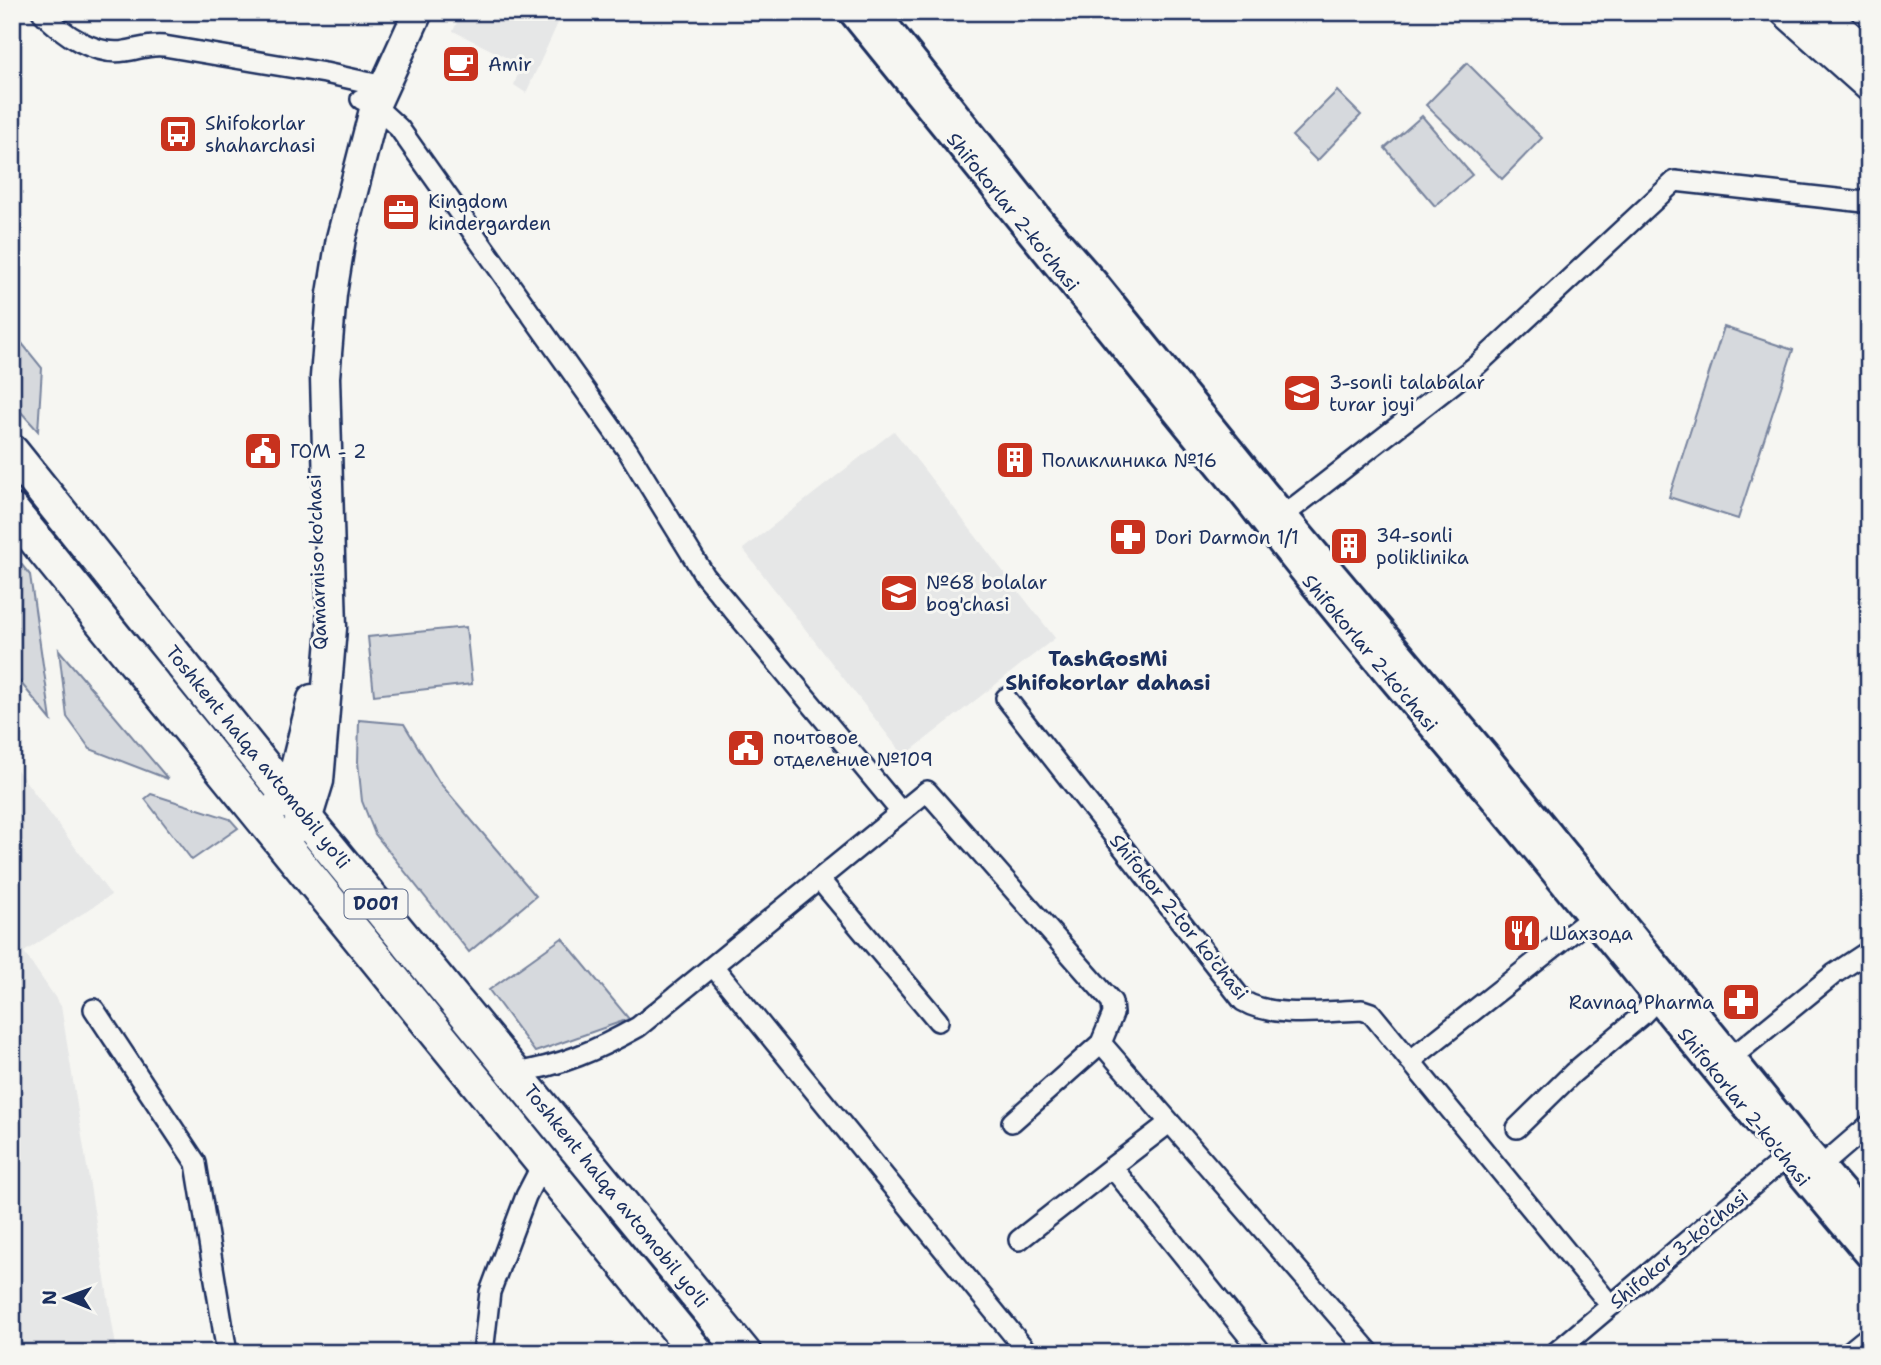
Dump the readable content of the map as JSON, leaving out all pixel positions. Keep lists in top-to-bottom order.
{
  "streets": {
    "highway": ["Toshkent halqa avtomobil yo'li", "D001"],
    "main road": ["Qamarniso ko'chasi"],
    "street": ["Shifokorlar 2-ko'chasi", "Shifokor 2-tor ko'chasi", "Shifokor 3-ko'chasi"]
  },
  "crossings": [
    ["Shifokorlar 2-ko'chasi", "Shifokor 3-ko'chasi"],
    ["Qamarniso ko'chasi", "Toshkent halqa avtomobil yo'li"],
    ["Shifokor 2-tor ko'chasi", "Shifokor 3-ko'chasi"]
  ],
  "districts": ["TashGosMi Shifokorlar dahasi"],
  "places": {
    "cafe": ["Amir"],
    "bus stop": ["Shifokorlar shaharchasi"],
    "office": ["Kingdom kindergarden"],
    "school or university": ["3-sonli talabalar turar joyi", "№68 bolalar bog'chasi"],
    "public building": ["ГОМ - 2", "почтовое отделение №109"],
    "building": ["Поликлиника №16", "34-sonli poliklinika"],
    "pharmacy": ["Dori Darmon 1/1", "Ravnaq Pharma"],
    "restaurant": ["Шахзода"]
  },
  "north": "left"
}
